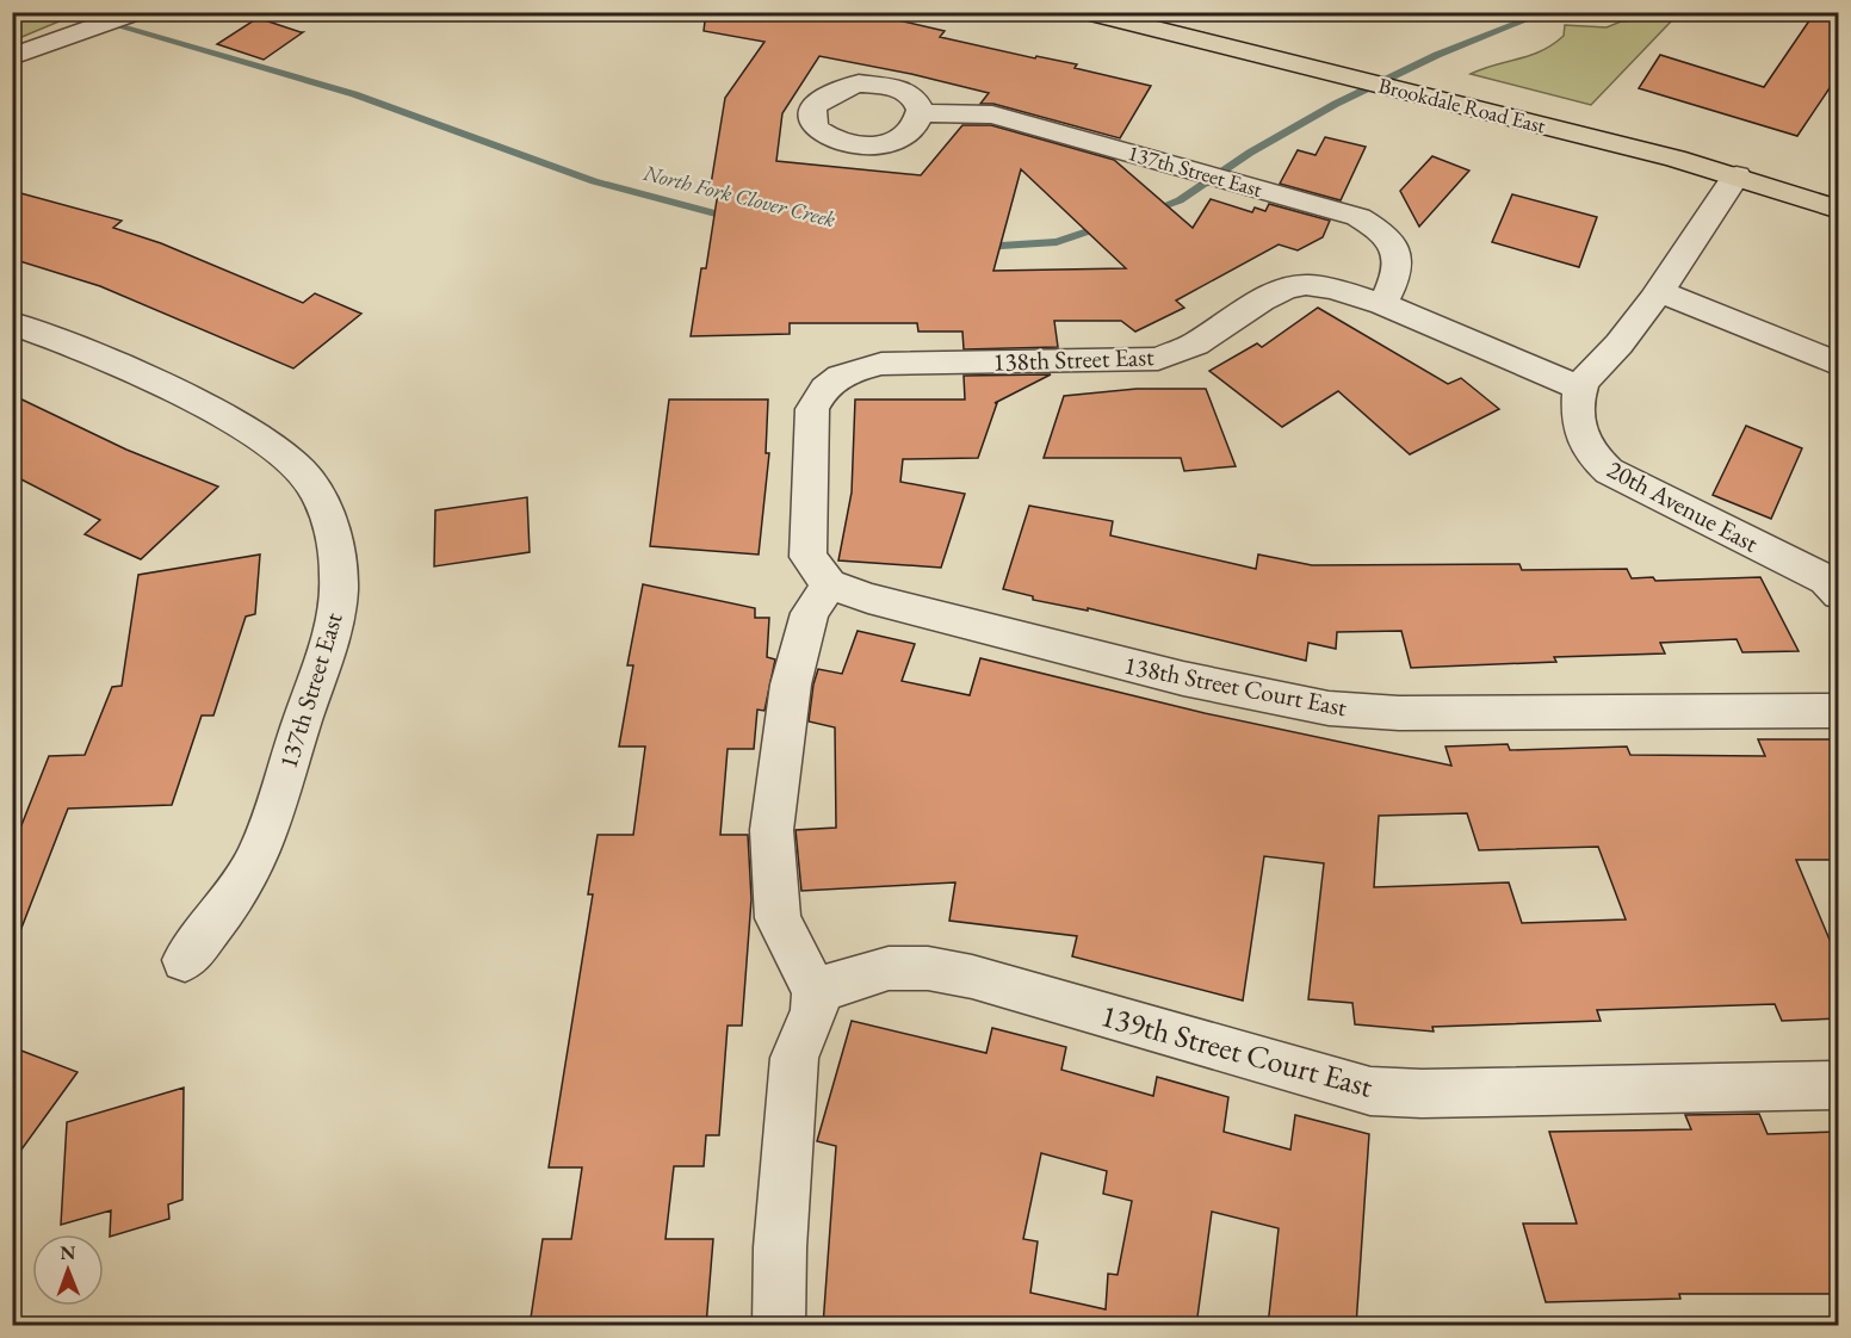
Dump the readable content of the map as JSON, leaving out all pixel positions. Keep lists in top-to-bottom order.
{
  "streets": {
    "main road": ["Brookdale Road East"],
    "street": [
      "137th Street East",
      "138th Street East",
      "20th Avenue East",
      "138th Street Court East",
      "139th Street Court East"
    ]
  },
  "crossings": [
    ["137th Street East", "138th Street East"],
    ["138th Street East", "20th Avenue East"],
    ["138th Street East", "138th Street Court East"]
  ],
  "water": ["North Fork Clover Creek"],
  "north": "top"
}
